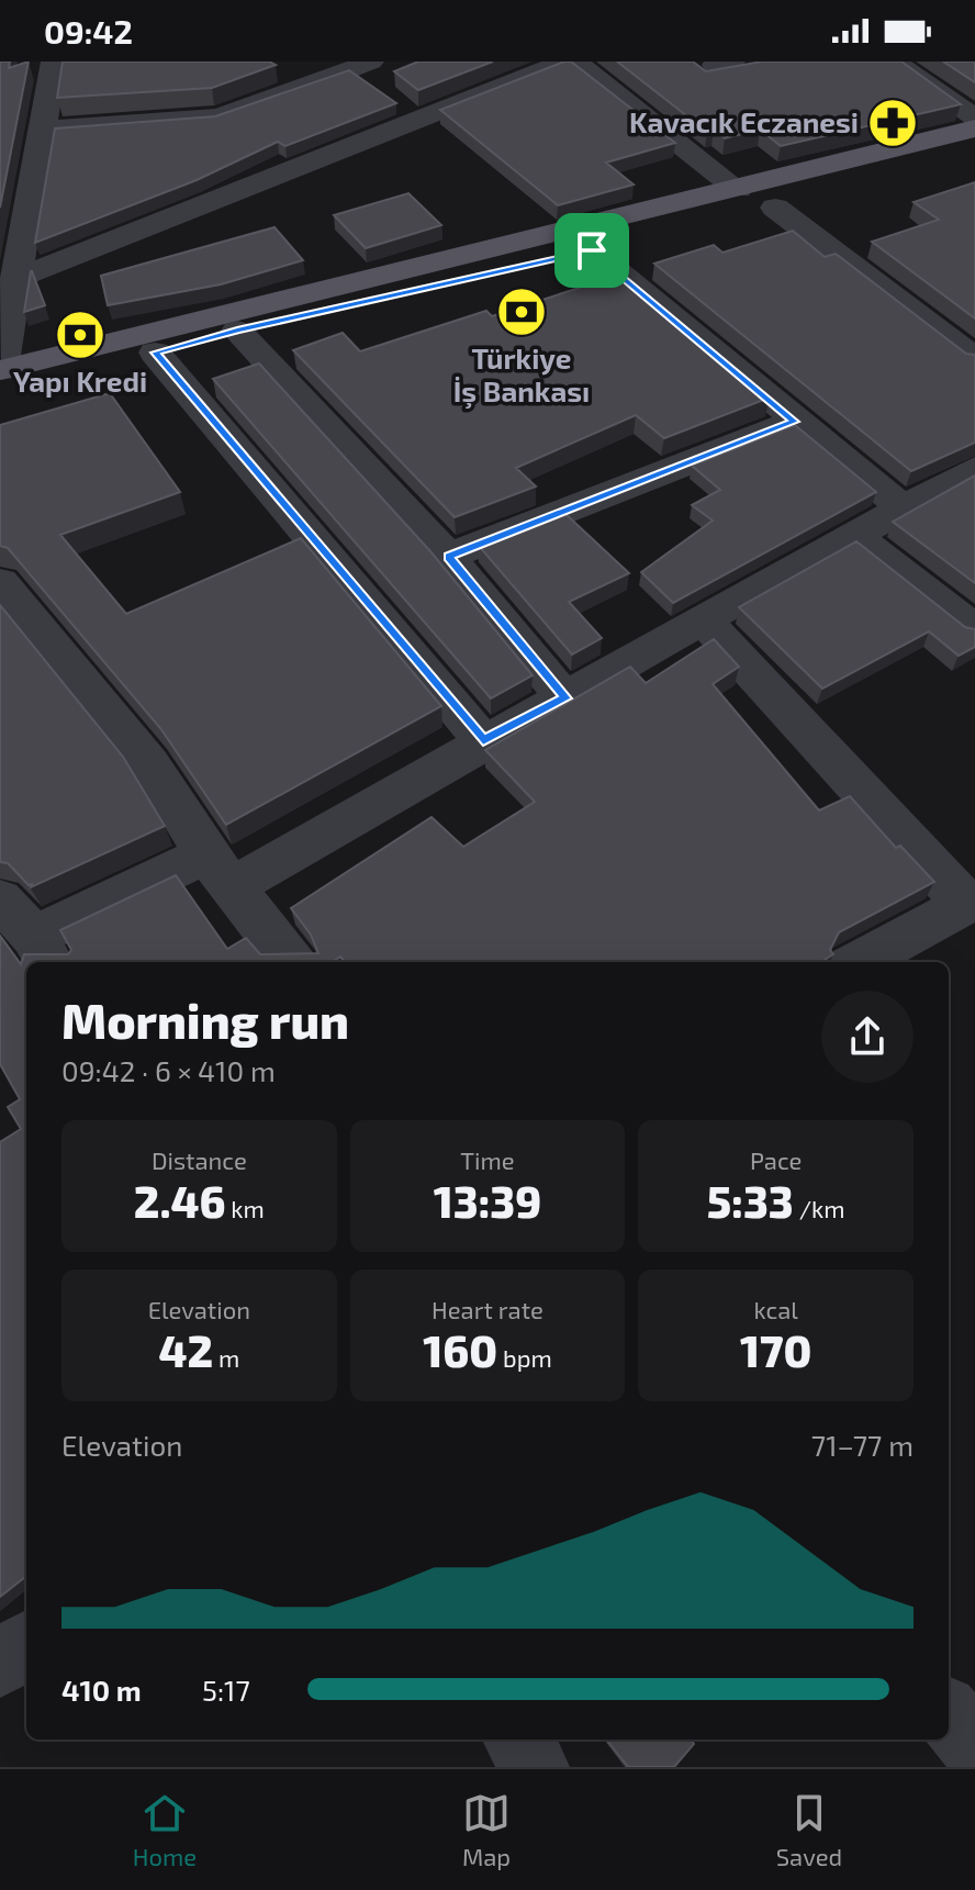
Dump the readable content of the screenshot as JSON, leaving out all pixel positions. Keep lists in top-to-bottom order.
{
  "places": {
    "pharmacy": ["Kavacık Eczanesi"],
    "bank": ["Türkiye İş Bankası", "Yapı Kredi"]
  },
  "page": {
    "status": "09:42",
    "heading": ["Morning run", "09:42 · 6 × 410 m"],
    "stats": [
      ["Distance", "2.46 km"],
      ["Time", "13:39"],
      ["Pace", "5:33 /km"],
      ["Elevation", "42 m"],
      ["Heart rate", "160 bpm"],
      ["kcal", "170"]
    ],
    "chart": ["Elevation", "71–77 m"],
    "list": [
      {
        "name": "410 m",
        "note": "5:17"
      }
    ],
    "tabs": ["Home", "Map", "Saved"]
  }
}
